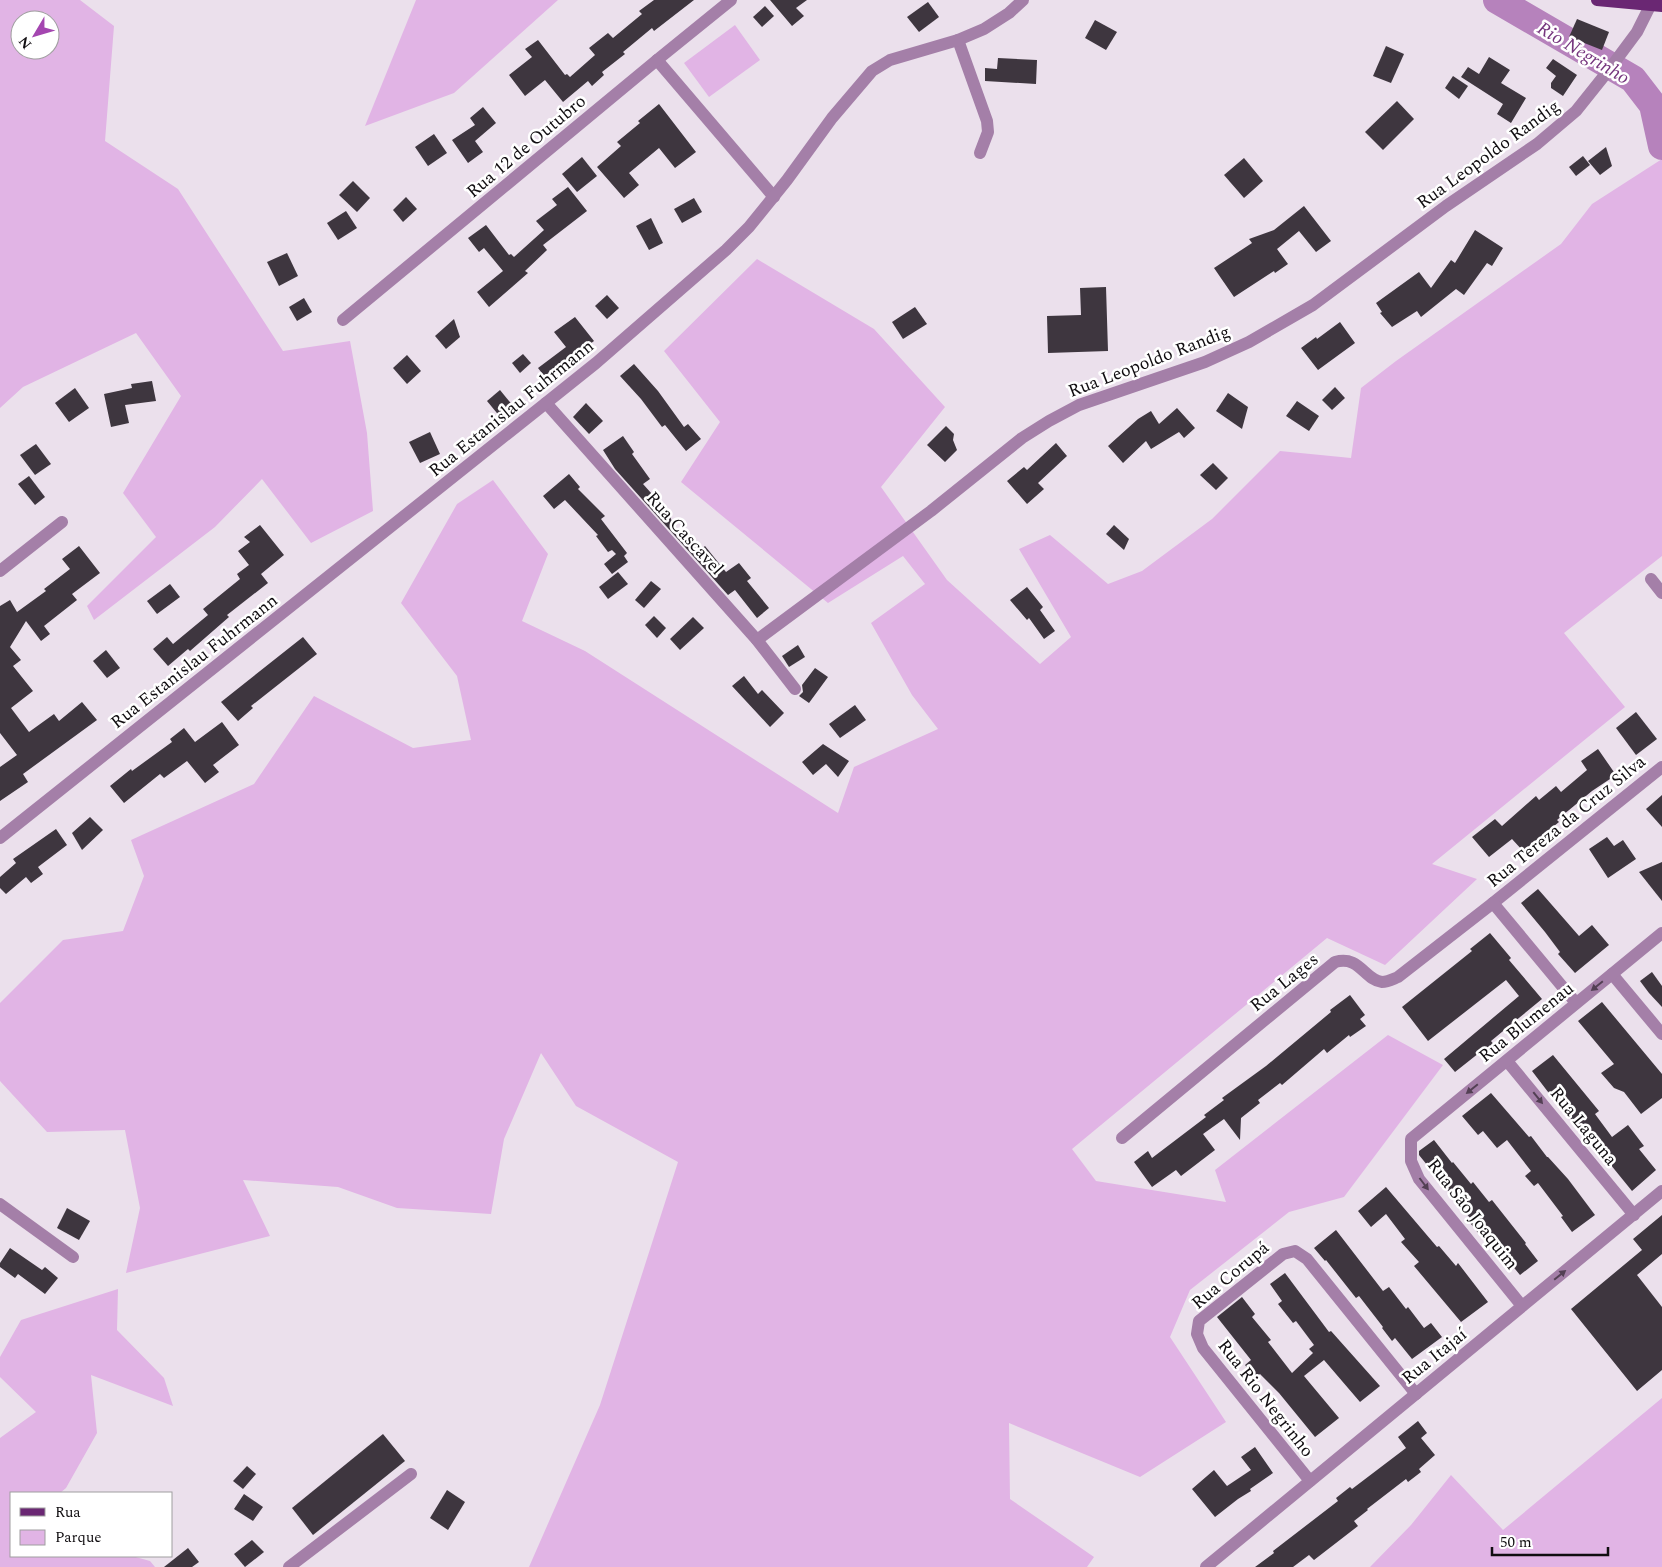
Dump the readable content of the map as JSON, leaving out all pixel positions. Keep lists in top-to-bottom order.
{
  "streets": {
    "street": [
      "Rua 12 de Outubro",
      "Rua Leopoldo Randig",
      "Rua Estanislau Fuhrmann",
      "Rua Cascavel",
      "Rua Tereza da Cruz Silva",
      "Rua Lages",
      "Rua Blumenau",
      "Rua Laguna",
      "Rua São Joaquim",
      "Rua Corupá",
      "Rua Itajaí",
      "Rua Rio Negrinho"
    ]
  },
  "crossings": [
    ["Rua Leopoldo Randig", "Rua Cascavel"],
    ["Rua Estanislau Fuhrmann", "Rua Cascavel"],
    ["Rua Tereza da Cruz Silva", "Rua Lages"],
    ["Rua Blumenau", "Rua Laguna"],
    ["Rua Blumenau", "Rua São Joaquim"],
    ["Rua Laguna", "Rua Itajaí"],
    ["Rua São Joaquim", "Rua Itajaí"],
    ["Rua Corupá", "Rua Itajaí"],
    ["Rua Corupá", "Rua Rio Negrinho"],
    ["Rua Itajaí", "Rua Rio Negrinho"]
  ],
  "one_way": ["Rua Blumenau", "Rua Laguna", "Rua São Joaquim"],
  "water": ["Rio Negrinho"],
  "legend": ["Rua", "Parque"],
  "scale_bar": "50 m",
  "north": "bottom left"
}
